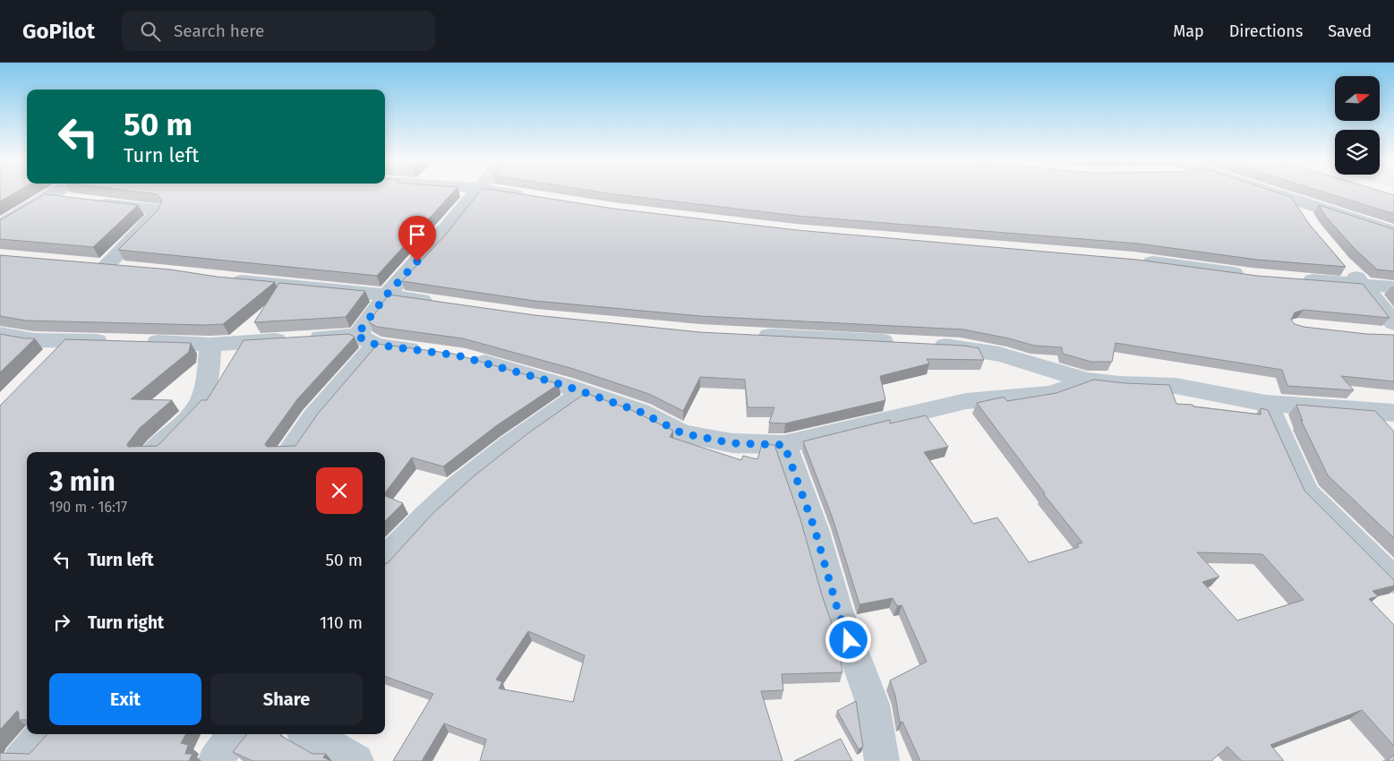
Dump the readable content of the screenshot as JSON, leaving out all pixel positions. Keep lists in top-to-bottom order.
{
  "north": "right",
  "page": {
    "header": "GoPilot",
    "search": "Search here",
    "nav": ["Map", "Directions", "Saved"],
    "turn": ["50 m", "Turn left"],
    "heading": ["3 min", "190 m · 16:17"],
    "list": [
      {
        "name": "Turn left",
        "value": "50 m"
      },
      {
        "name": "Turn right",
        "value": "110 m"
      }
    ],
    "buttons": ["Exit", "Share"]
  }
}
